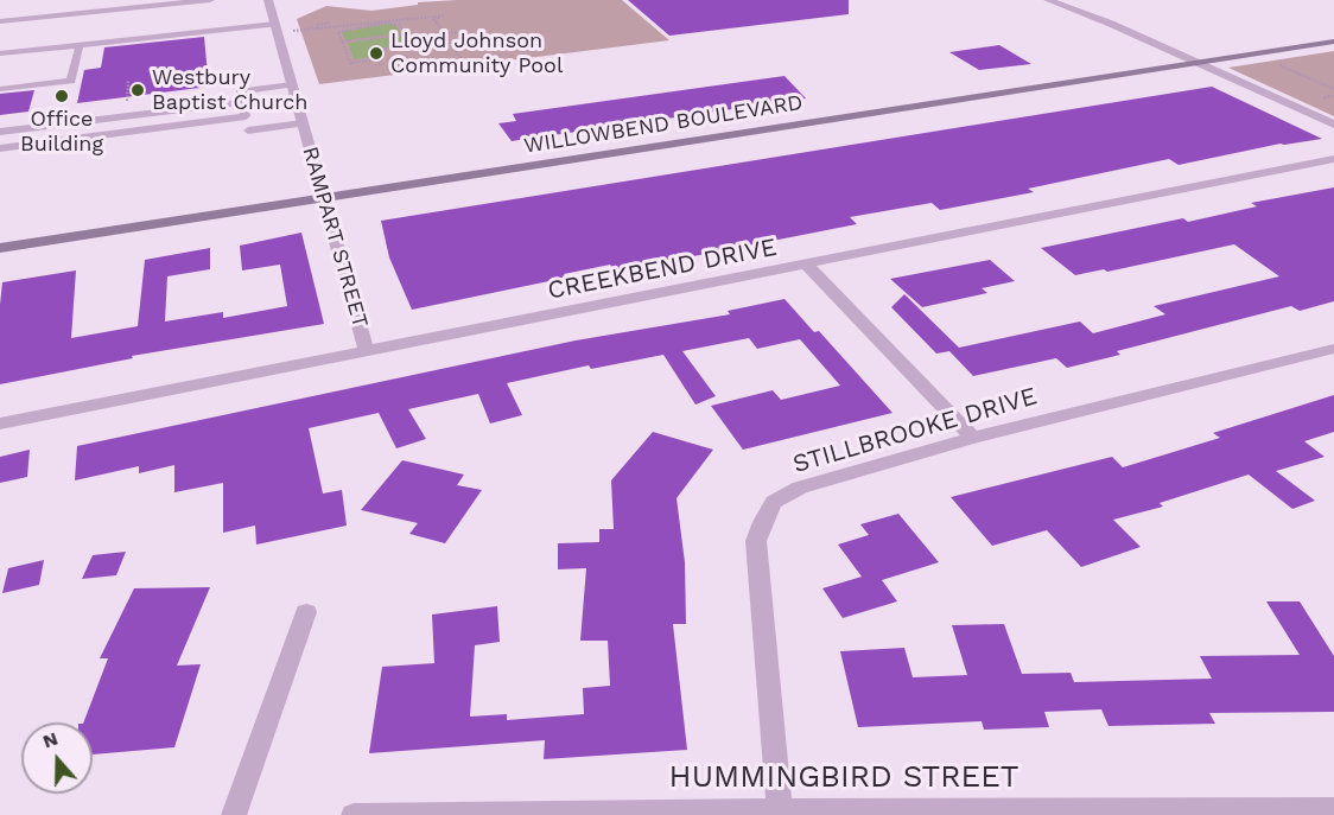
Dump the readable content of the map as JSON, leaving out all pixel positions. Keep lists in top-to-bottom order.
{
  "streets": {
    "main road": ["WILLOWBEND BOULEVARD"],
    "street": [
      "RAMPART STREET",
      "CREEKBEND DRIVE",
      "STILLBROOKE DRIVE",
      "HUMMINGBIRD STREET"
    ]
  },
  "crossings": [
    ["WILLOWBEND BOULEVARD", "RAMPART STREET"],
    ["RAMPART STREET", "CREEKBEND DRIVE"],
    ["STILLBROOKE DRIVE", "HUMMINGBIRD STREET"]
  ],
  "places": ["Lloyd Johnson Community Pool", "Westbury Baptist Church", "Office Building"],
  "north": "top"
}
